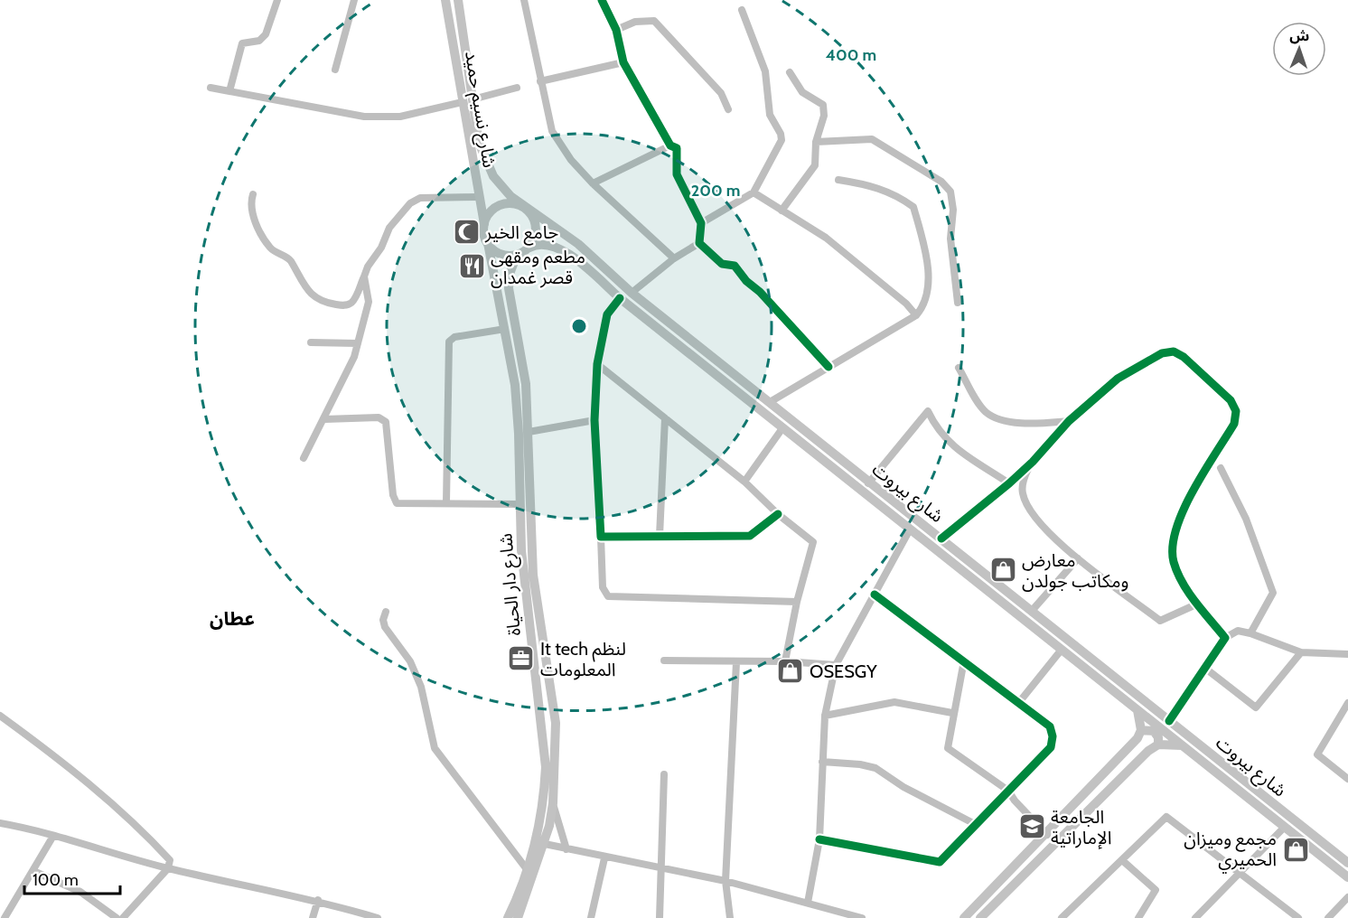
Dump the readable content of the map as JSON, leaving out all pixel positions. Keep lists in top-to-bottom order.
{
  "streets": {
    "main road": ["شارع نسيم حميد", "شارع بيروت", "شارع دار الحياة"]
  },
  "crossings": [
    ["شارع نسيم حميد", "شارع بيروت"],
    ["شارع نسيم حميد", "شارع دار الحياة"],
    ["شارع بيروت", "شارع دار الحياة"]
  ],
  "districts": ["عطان"],
  "places": {
    "mosque": ["جامع الخير"],
    "restaurant": ["مطعم ومقهى قصر غمدان"],
    "shop": ["معارض ومكاتب جولدن", "OSESGY", "مجمع وميزان الحميري"],
    "office": ["It tech لنظم المعلومات"],
    "school or university": ["الجامعة الإماراتية"]
  },
  "scale_bar": "100 m",
  "north": "top",
  "rings": ["400 m", "200 m"]
}
